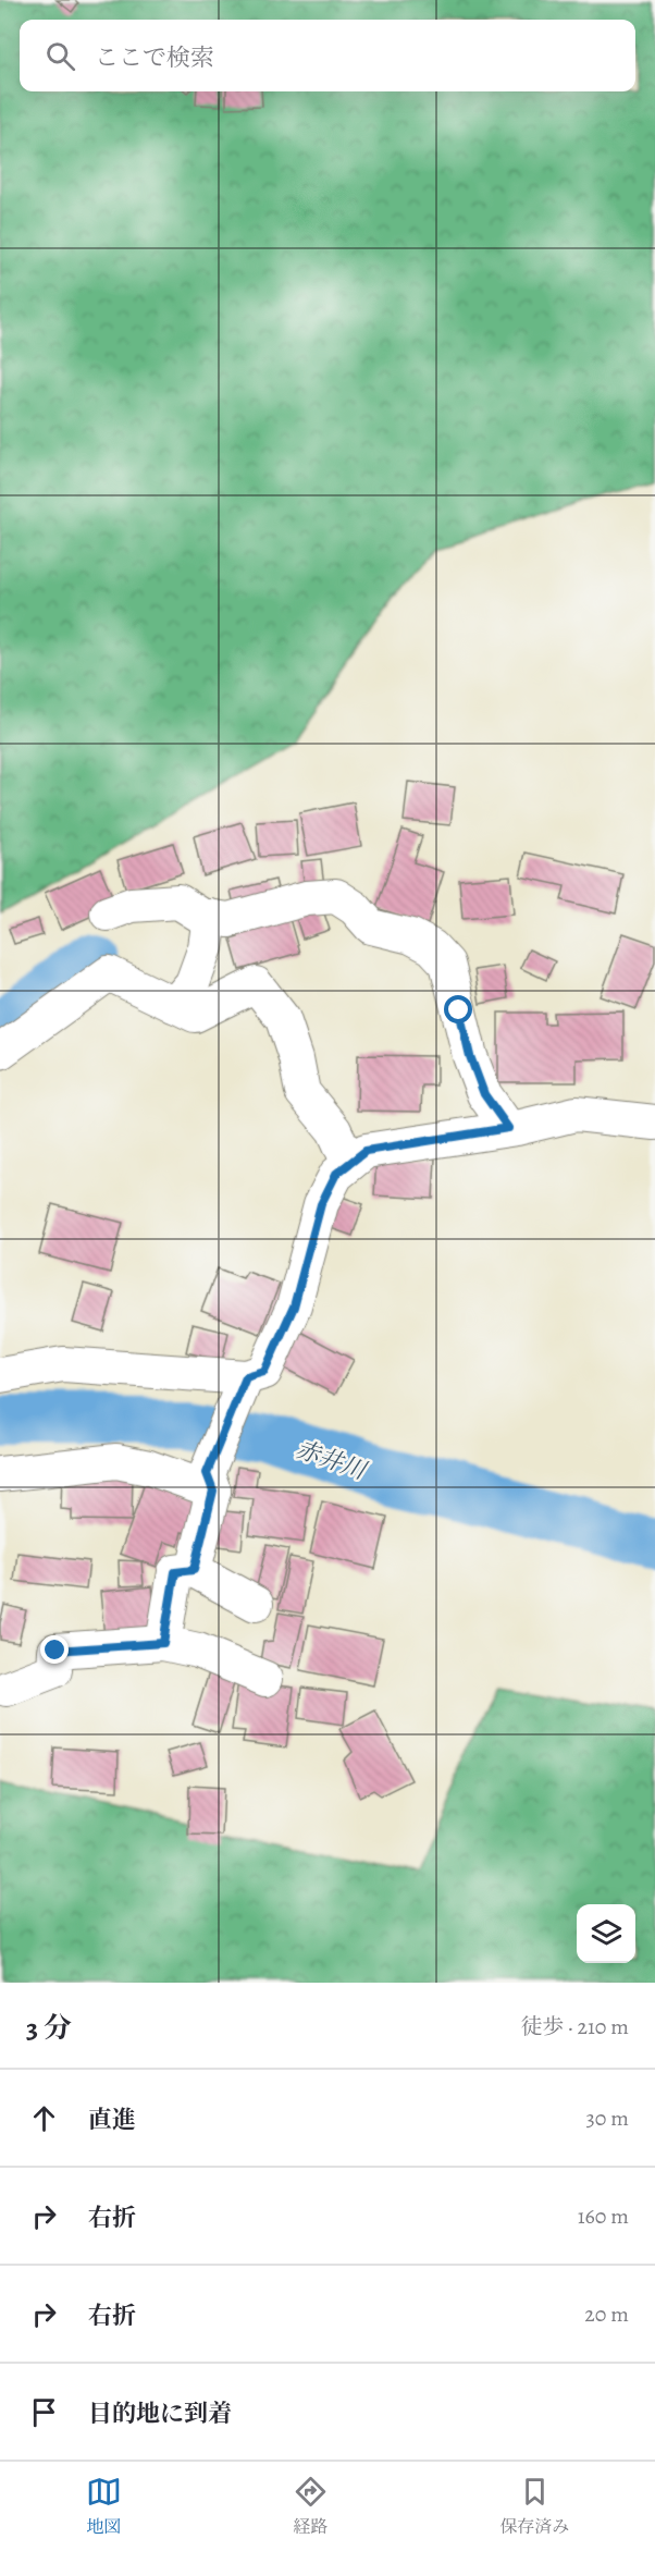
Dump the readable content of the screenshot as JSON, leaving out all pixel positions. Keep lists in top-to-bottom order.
{
  "water": ["赤井川"],
  "page": {
    "search": "ここで検索",
    "heading": ["3 分", "徒歩 · 210 m"],
    "list": [
      ["直進", "30 m"],
      ["右折", "160 m"],
      ["右折", "20 m"],
      "目的地に到着"
    ],
    "nav": ["地図", "経路", "保存済み"]
  }
}
